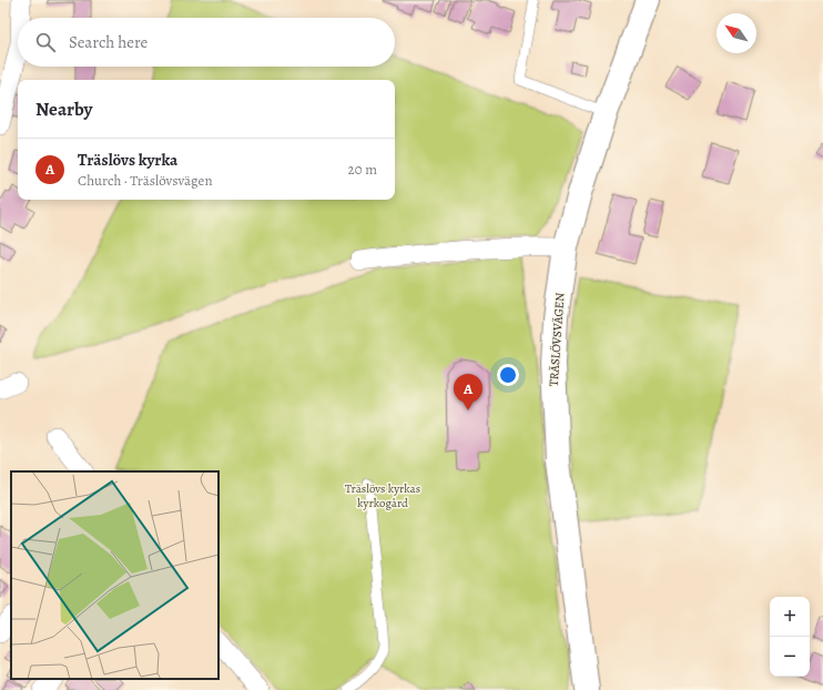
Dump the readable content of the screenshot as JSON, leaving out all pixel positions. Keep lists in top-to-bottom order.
{
  "streets": {
    "street": ["TRÄSLÖVSVÄGEN"]
  },
  "parks": ["Träslövs kyrkas kyrkogård"],
  "north": "top left",
  "page": {
    "search": "Search here",
    "heading": "Nearby",
    "list": [
      {
        "mark": "A",
        "name": "Träslövs kyrka",
        "note": "Church · Träslövsvägen",
        "value": "20 m"
      }
    ],
    "pins": "A",
    "map_buttons": ["+", "−"]
  }
}
